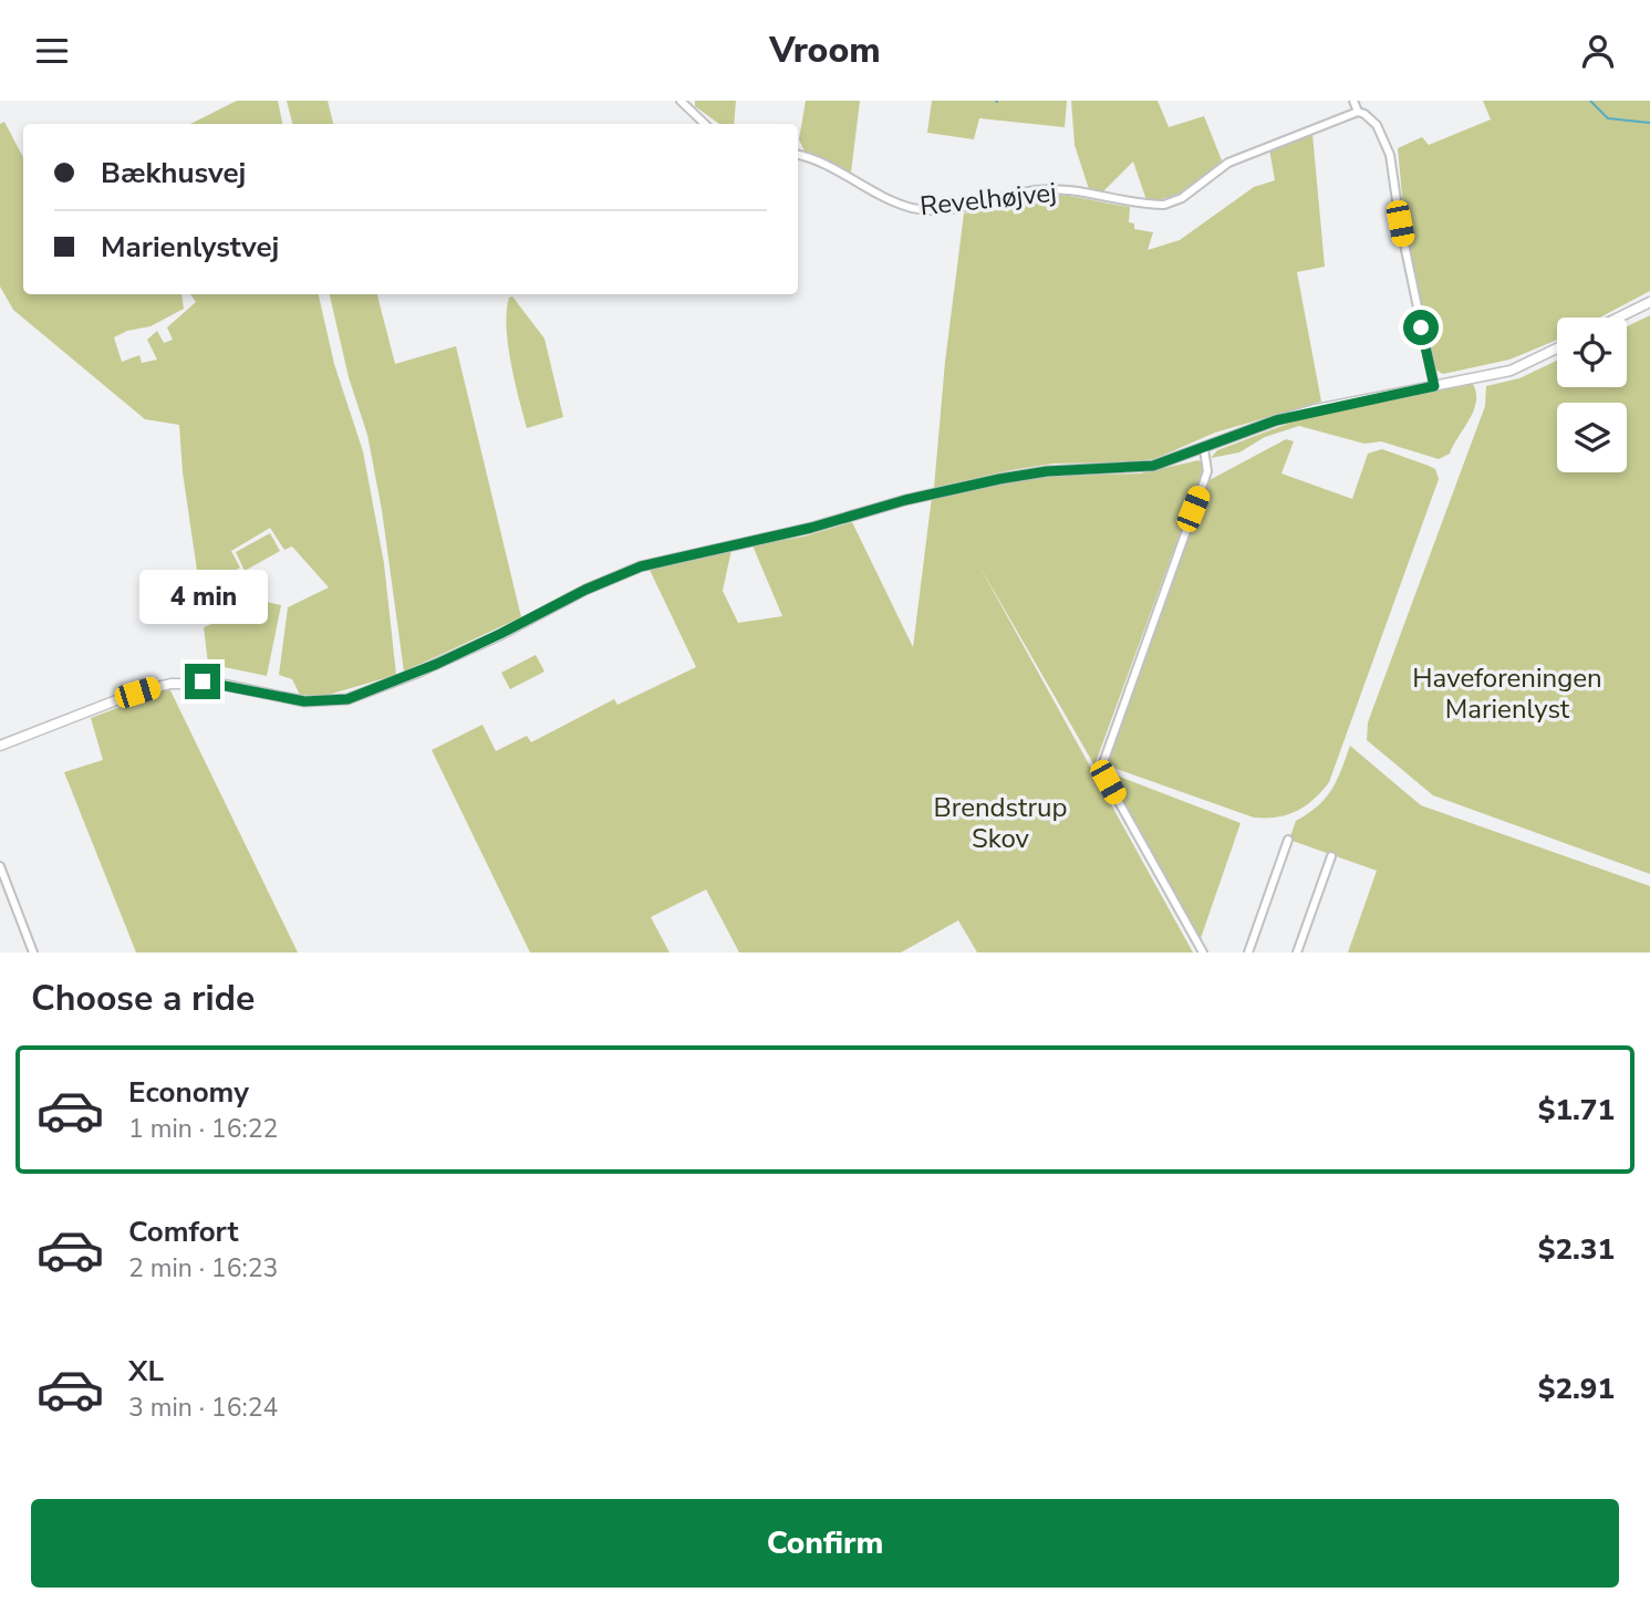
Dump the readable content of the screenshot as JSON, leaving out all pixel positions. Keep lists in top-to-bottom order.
{
  "streets": {
    "street": ["Revelhøjvej"]
  },
  "parks": ["Haveforeningen Marienlyst", "Brendstrup Skov"],
  "page": {
    "header": "Vroom",
    "banner": ["Bækhusvej", "Marienlystvej"],
    "bubble": "4 min",
    "heading": "Choose a ride",
    "list": [
      {
        "name": "Economy",
        "note": "1 min · 16:22",
        "value": "$1.71"
      },
      {
        "name": "Comfort",
        "note": "2 min · 16:23",
        "value": "$2.31"
      },
      {
        "name": "XL",
        "note": "3 min · 16:24",
        "value": "$2.91"
      }
    ],
    "buttons": "Confirm"
  }
}
